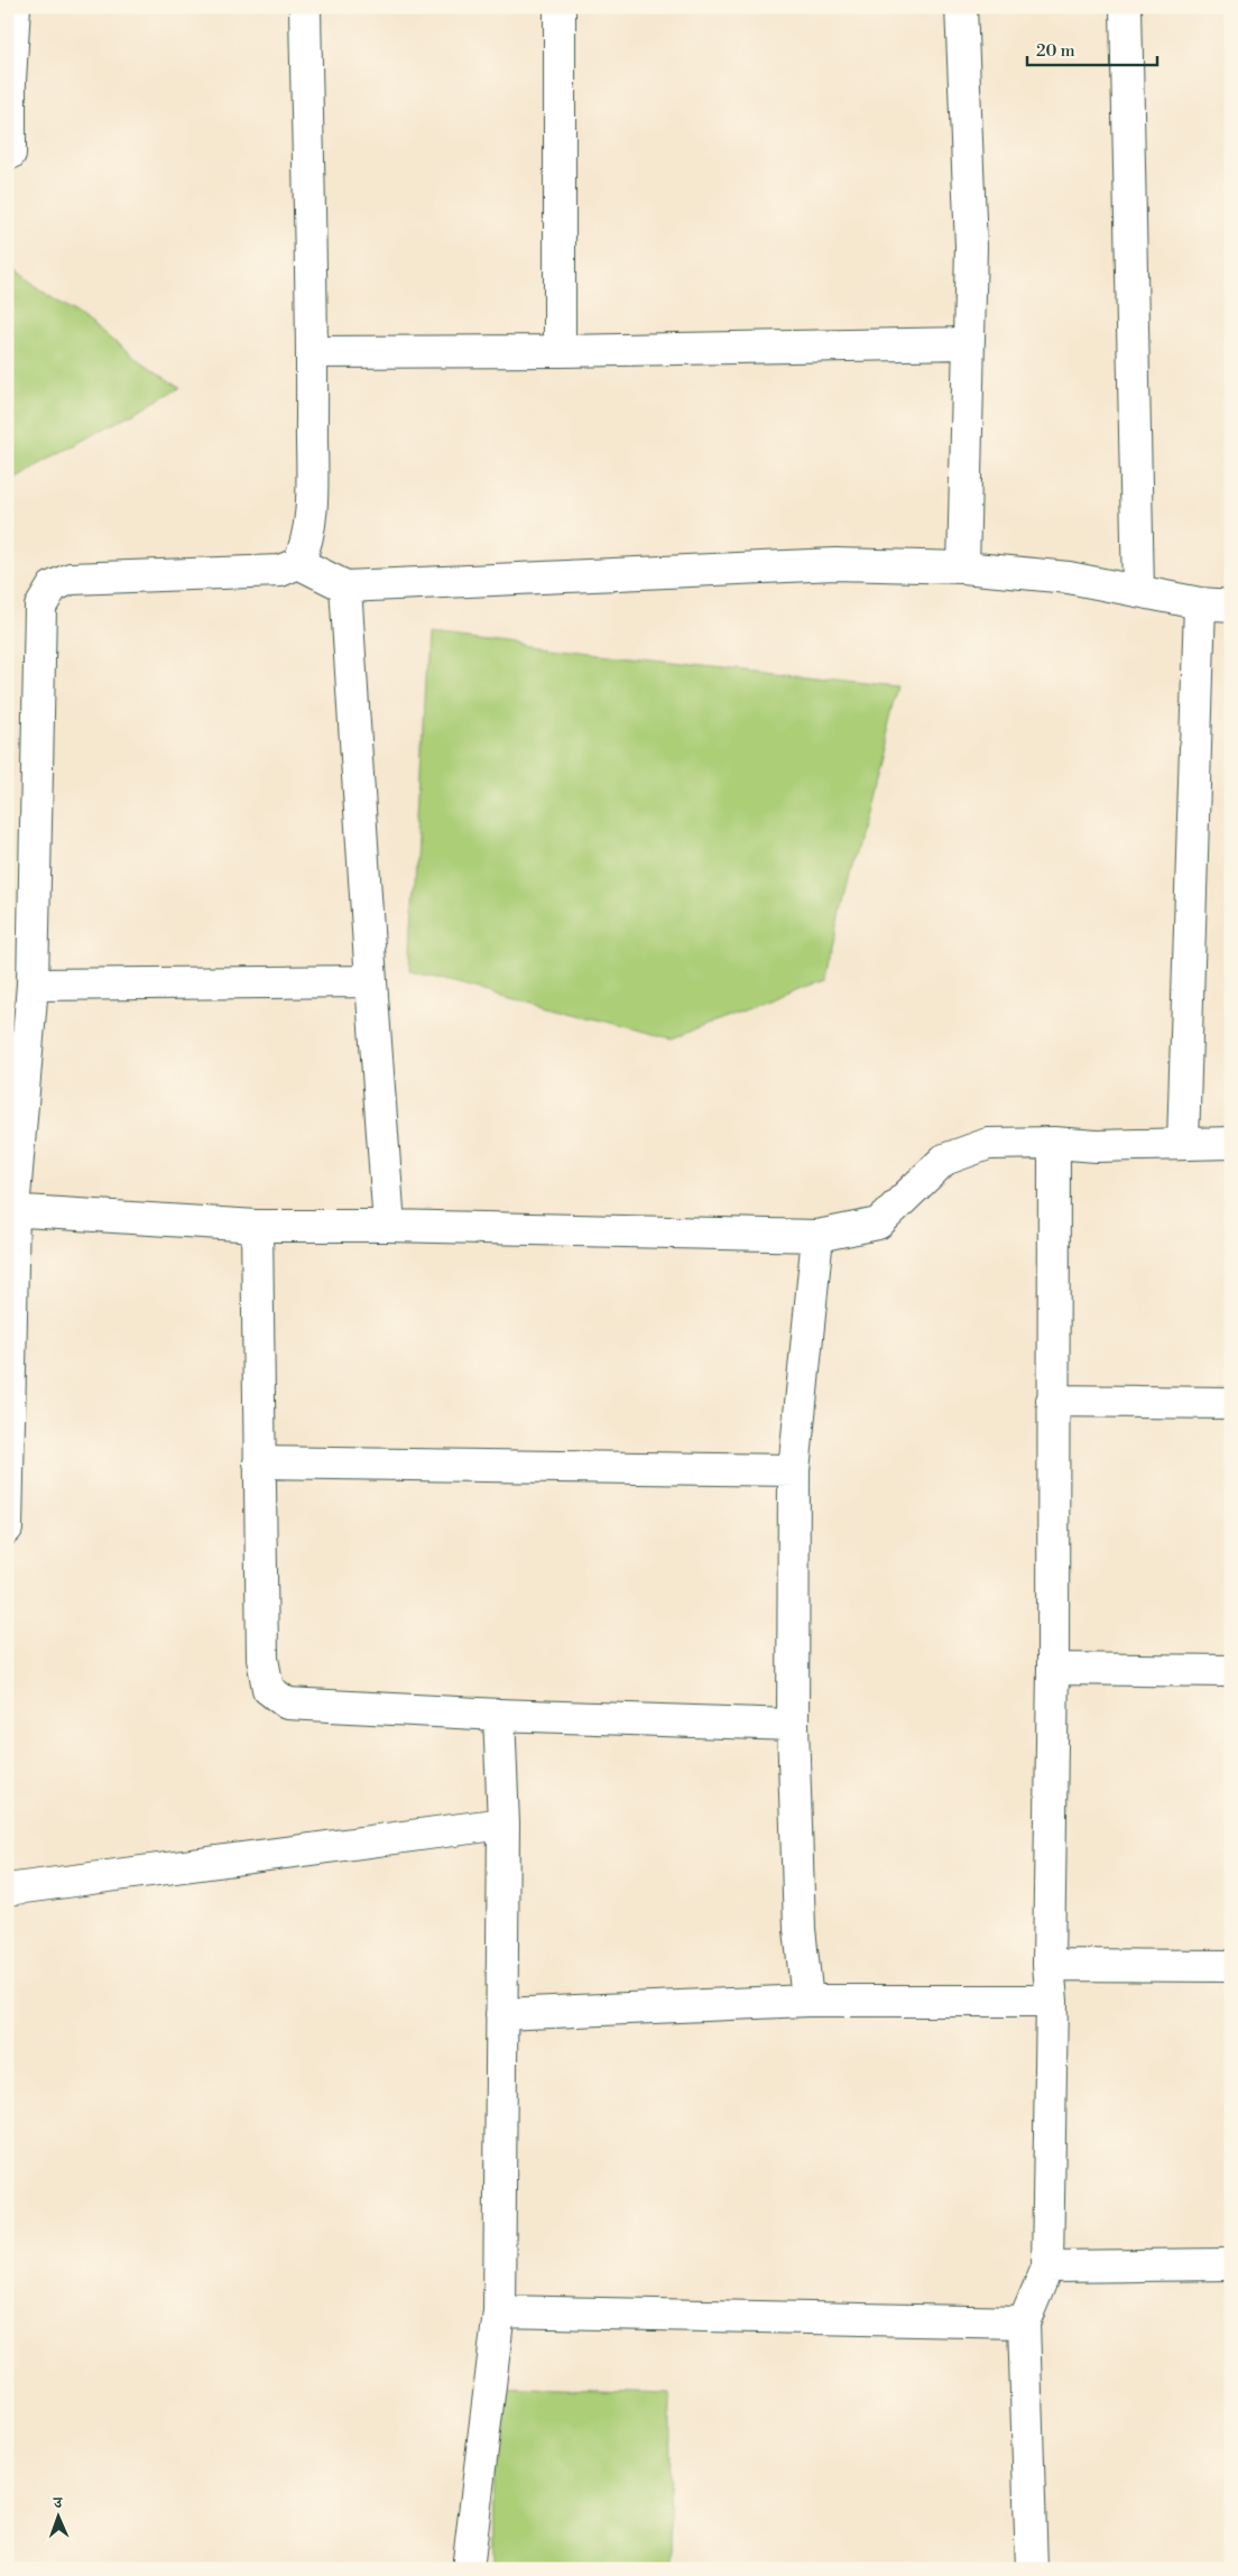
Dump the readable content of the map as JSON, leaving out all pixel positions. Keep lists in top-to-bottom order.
{
  "scale_bar": "20 m",
  "north": "top"
}
